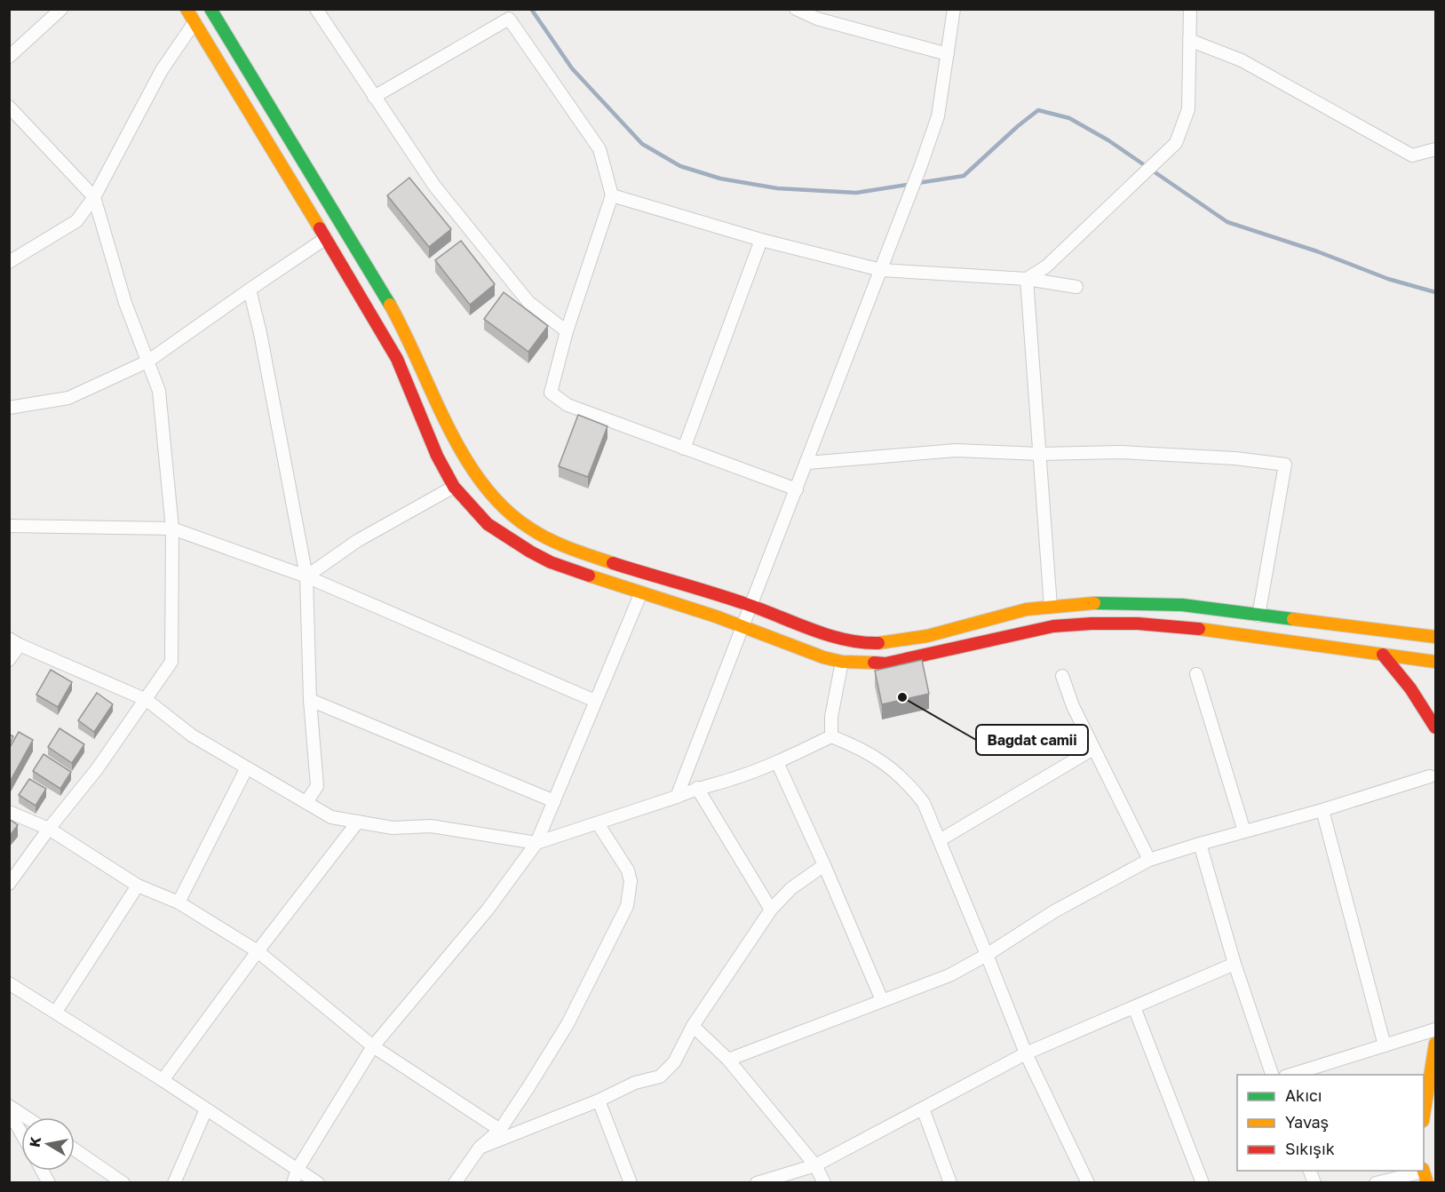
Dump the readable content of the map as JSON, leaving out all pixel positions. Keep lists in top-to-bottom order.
{
  "places": ["Bağdat camii"],
  "legend": ["Akıcı", "Yavaş", "Sıkışık"],
  "north": "left"
}
